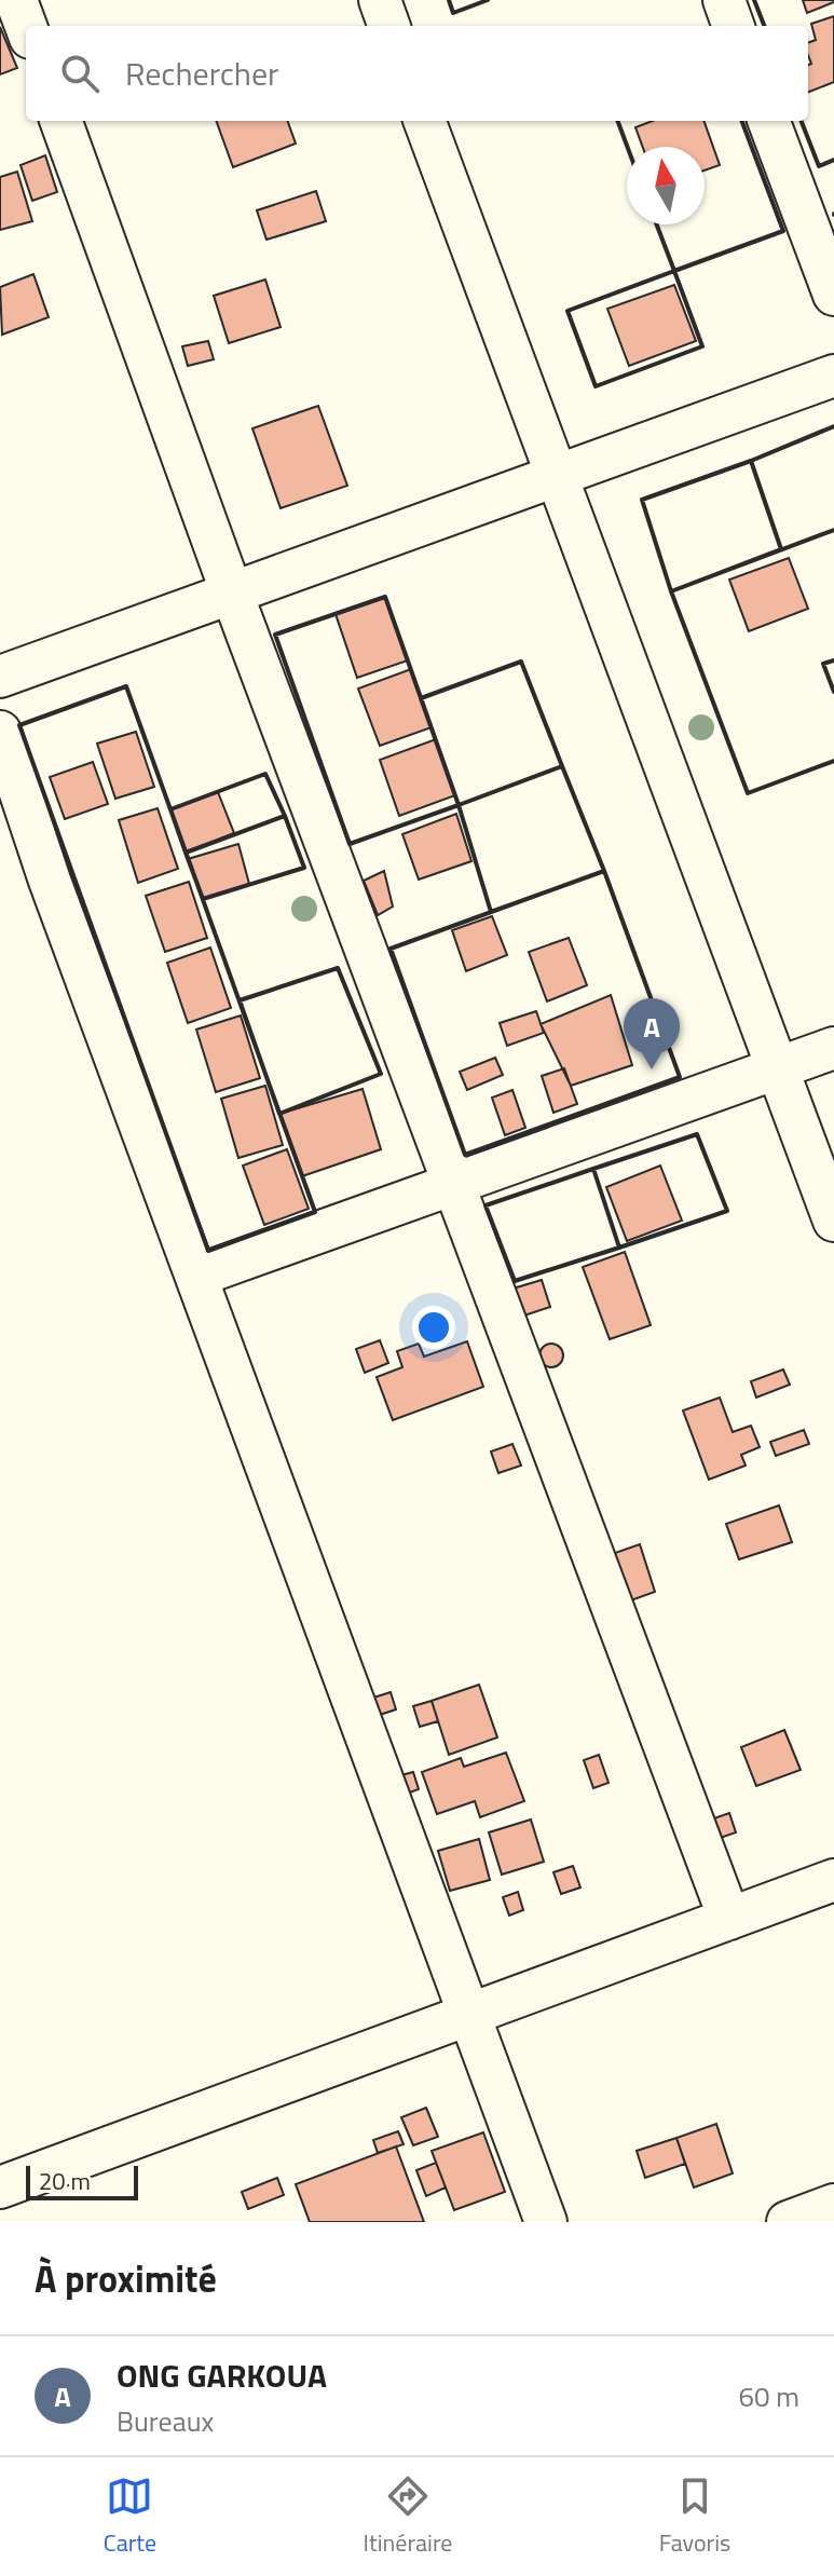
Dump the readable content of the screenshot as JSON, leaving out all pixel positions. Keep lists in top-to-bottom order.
{
  "scale_bar": "20 m",
  "north": "top",
  "page": {
    "search": "Rechercher",
    "pins": "A",
    "scale": "20 m",
    "heading": "À proximité",
    "list": [
      {
        "mark": "A",
        "name": "ONG GARKOUA",
        "note": "Bureaux",
        "value": "60 m"
      }
    ],
    "nav": ["Carte", "Itinéraire", "Favoris"]
  }
}
